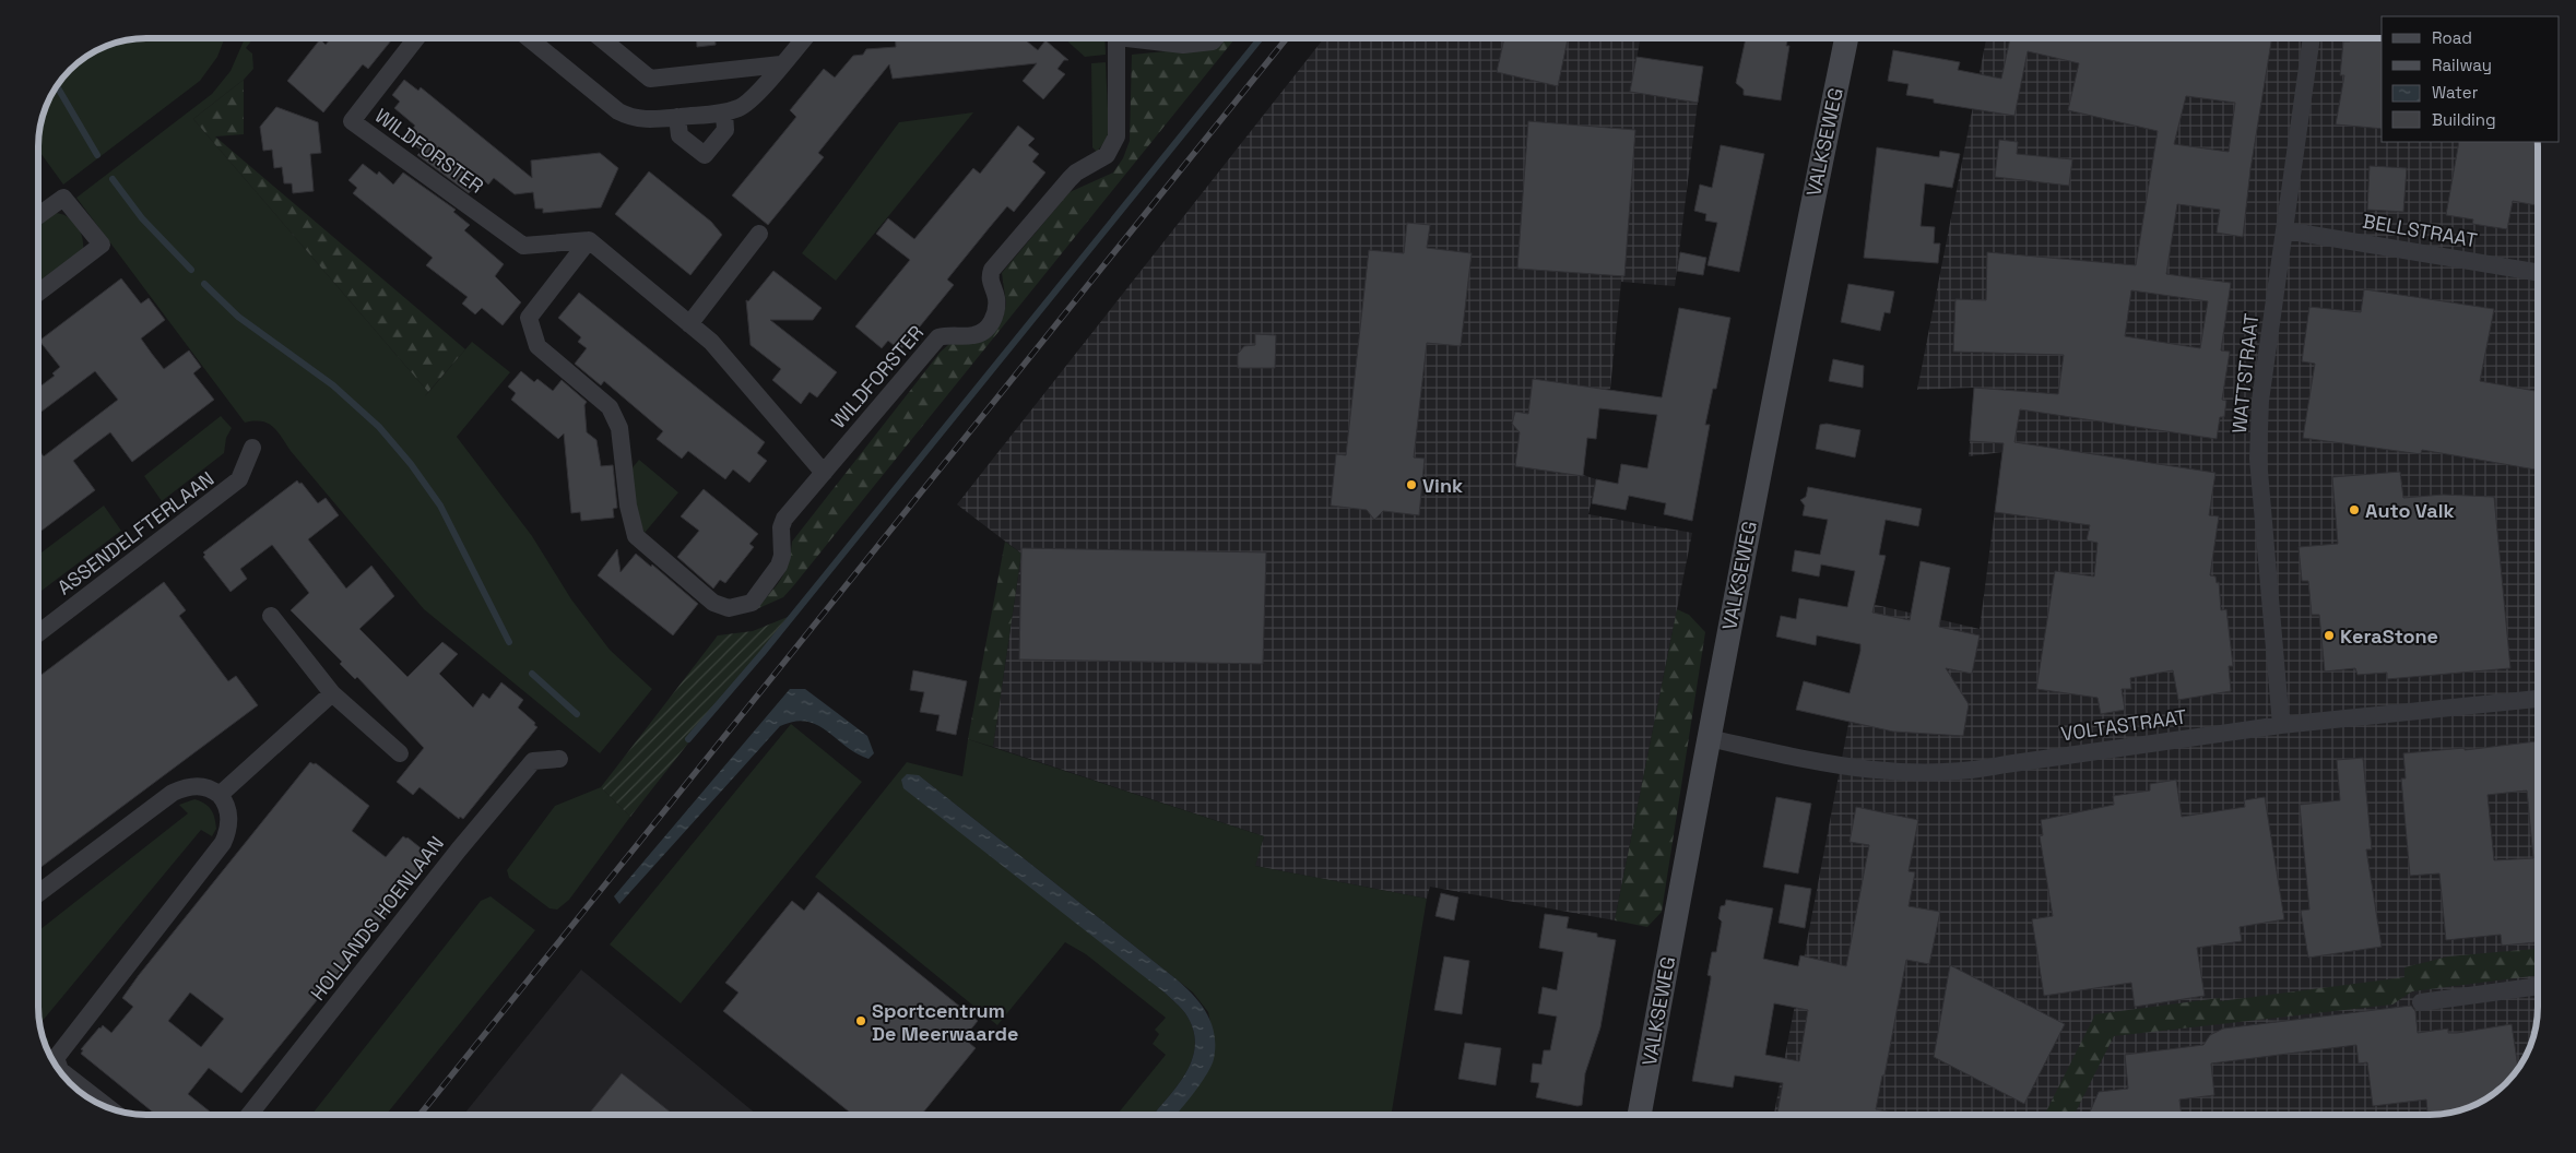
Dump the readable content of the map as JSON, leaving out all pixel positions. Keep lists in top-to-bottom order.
{
  "streets": {
    "street": [
      "VALKSEWEG",
      "WILDFORSTER",
      "BELLSTRAAT",
      "WATTSTRAAT",
      "ASSENDELFTERLAAN",
      "VOLTASTRAAT",
      "HOLLANDS HOENLAAN"
    ]
  },
  "crossings": [
    ["VALKSEWEG", "VOLTASTRAAT"],
    ["BELLSTRAAT", "WATTSTRAAT"],
    ["WATTSTRAAT", "VOLTASTRAAT"]
  ],
  "places": [
    "Vink",
    "Auto Valk",
    "KeraStone",
    "Sportcentrum De Meerwaarde"
  ],
  "legend": [
    "Road",
    "Railway",
    "Water",
    "Building"
  ]
}
